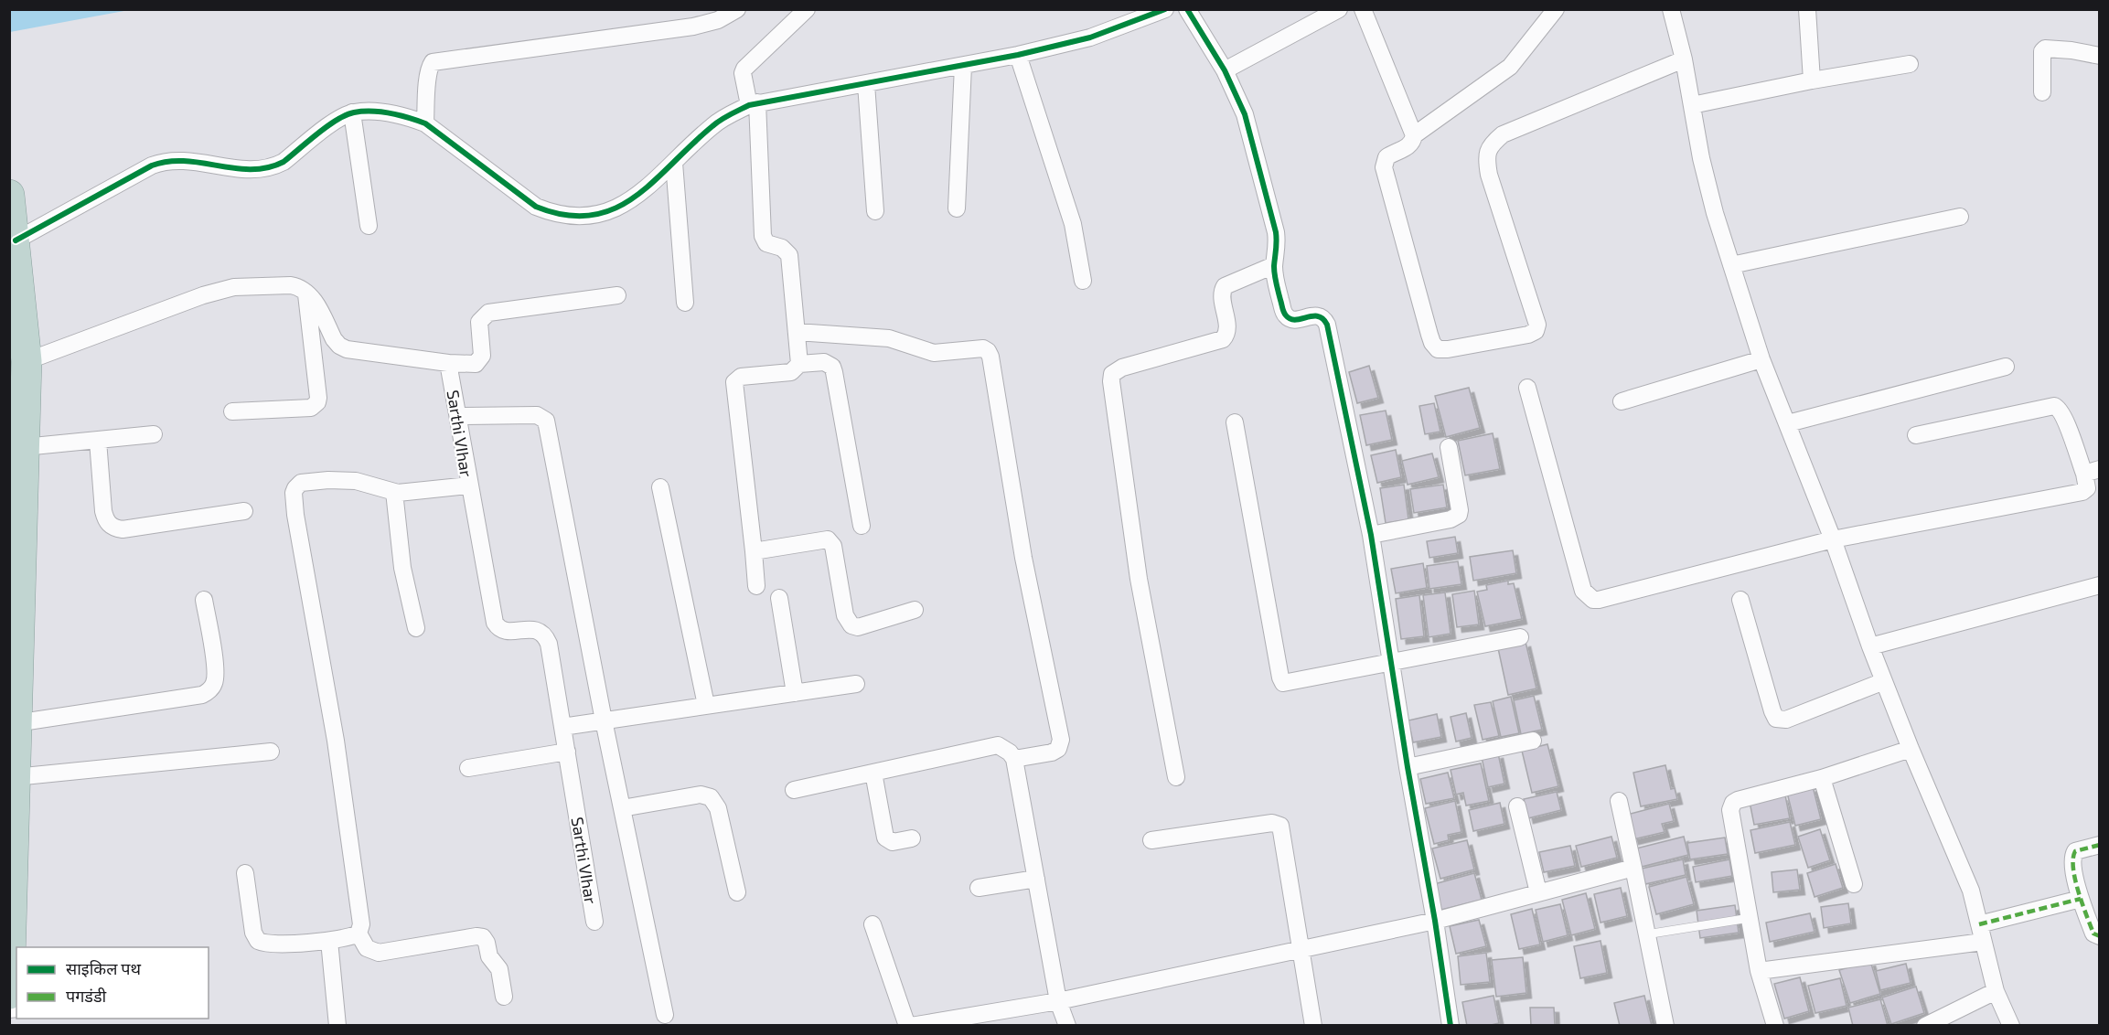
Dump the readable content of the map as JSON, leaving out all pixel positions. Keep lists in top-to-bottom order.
{
  "streets": {
    "street": ["Sarthi VIhar"]
  },
  "legend": ["साइकिल पथ", "पगडंडी"]
}
